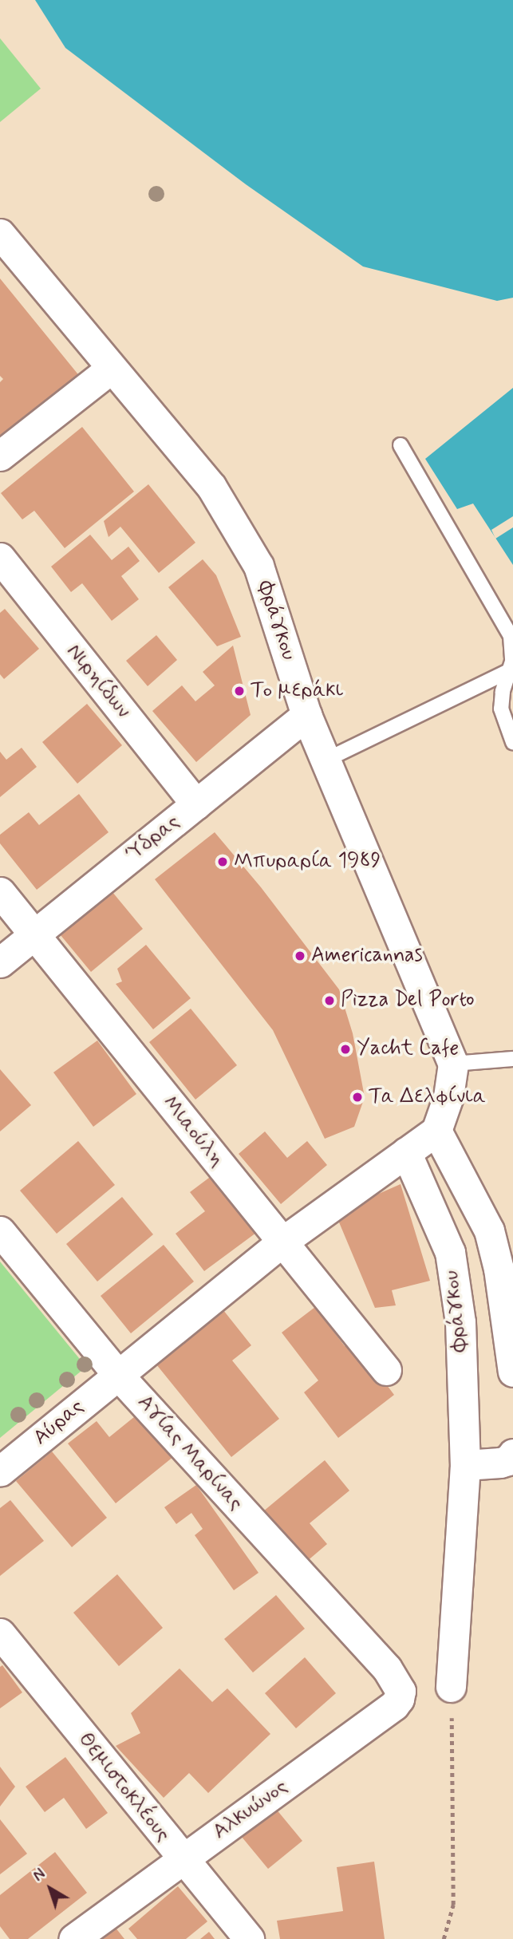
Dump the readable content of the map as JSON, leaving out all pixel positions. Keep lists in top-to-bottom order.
{
  "streets": {
    "street": [
      "Φράγκου",
      "Νιρηίδων",
      "Ύδρας",
      "Μιαούλη",
      "Αύρας",
      "Αγίας Μαρίνας",
      "Θεμιστοκλέους",
      "Αλκυώνος"
    ]
  },
  "crossings": [
    ["Φράγκου", "Ύδρας"],
    ["Φράγκου", "Αύρας"],
    ["Νιρηίδων", "Ύδρας"],
    ["Ύδρας", "Μιαούλη"],
    ["Μιαούλη", "Αύρας"],
    ["Αύρας", "Αγίας Μαρίνας"],
    ["Αγίας Μαρίνας", "Αλκυώνος"],
    ["Θεμιστοκλέους", "Αλκυώνος"]
  ],
  "places": [
    "Το μεράκι",
    "Μπυραρία 1989",
    "Americannas",
    "Pizza Del Porto",
    "Yacht Cafe",
    "Τα Δελφίνια"
  ],
  "north": "top left"
}
